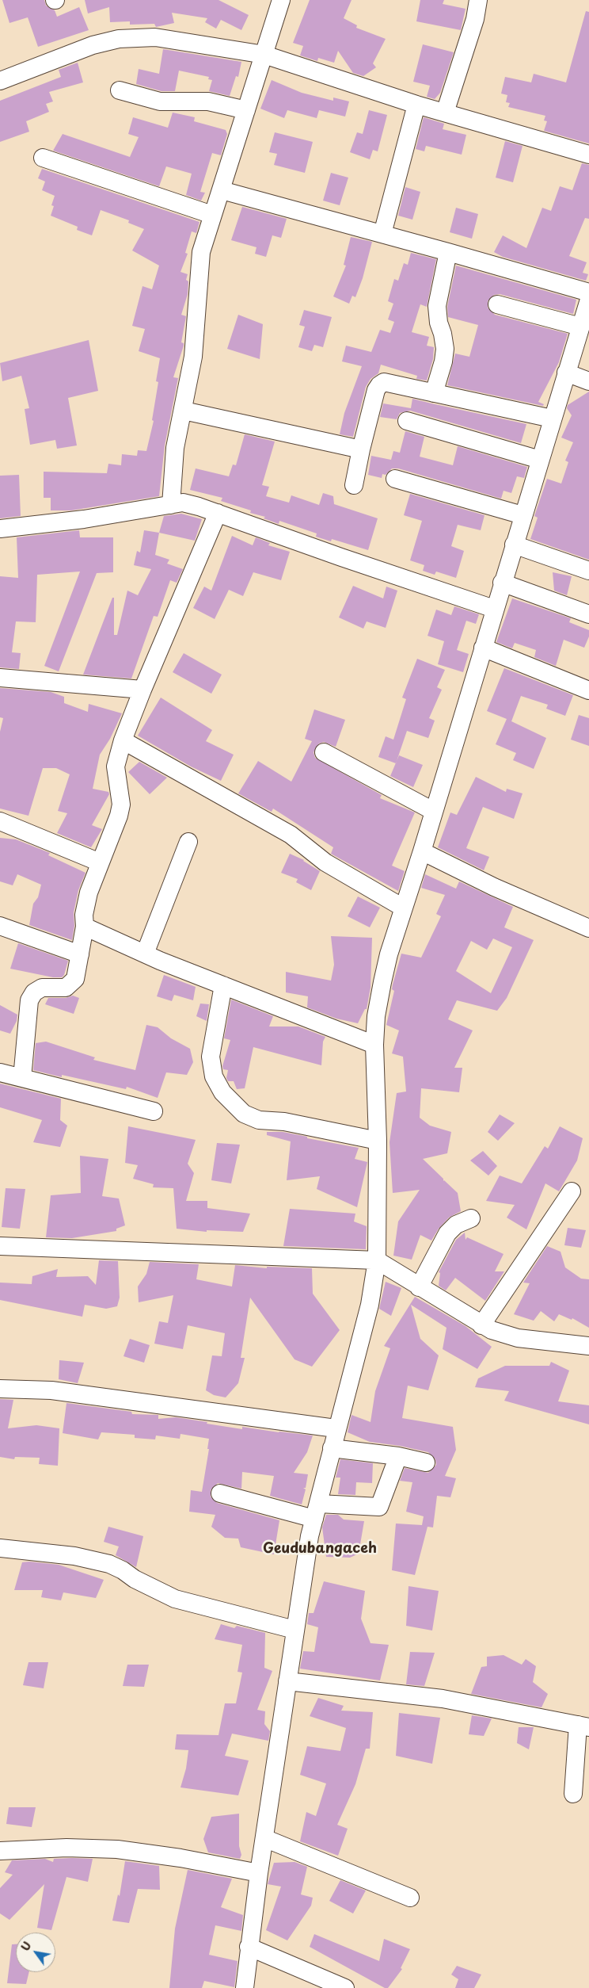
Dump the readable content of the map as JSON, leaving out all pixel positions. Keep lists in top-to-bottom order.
{
  "districts": ["Geudubangaceh"],
  "north": "top left"
}
